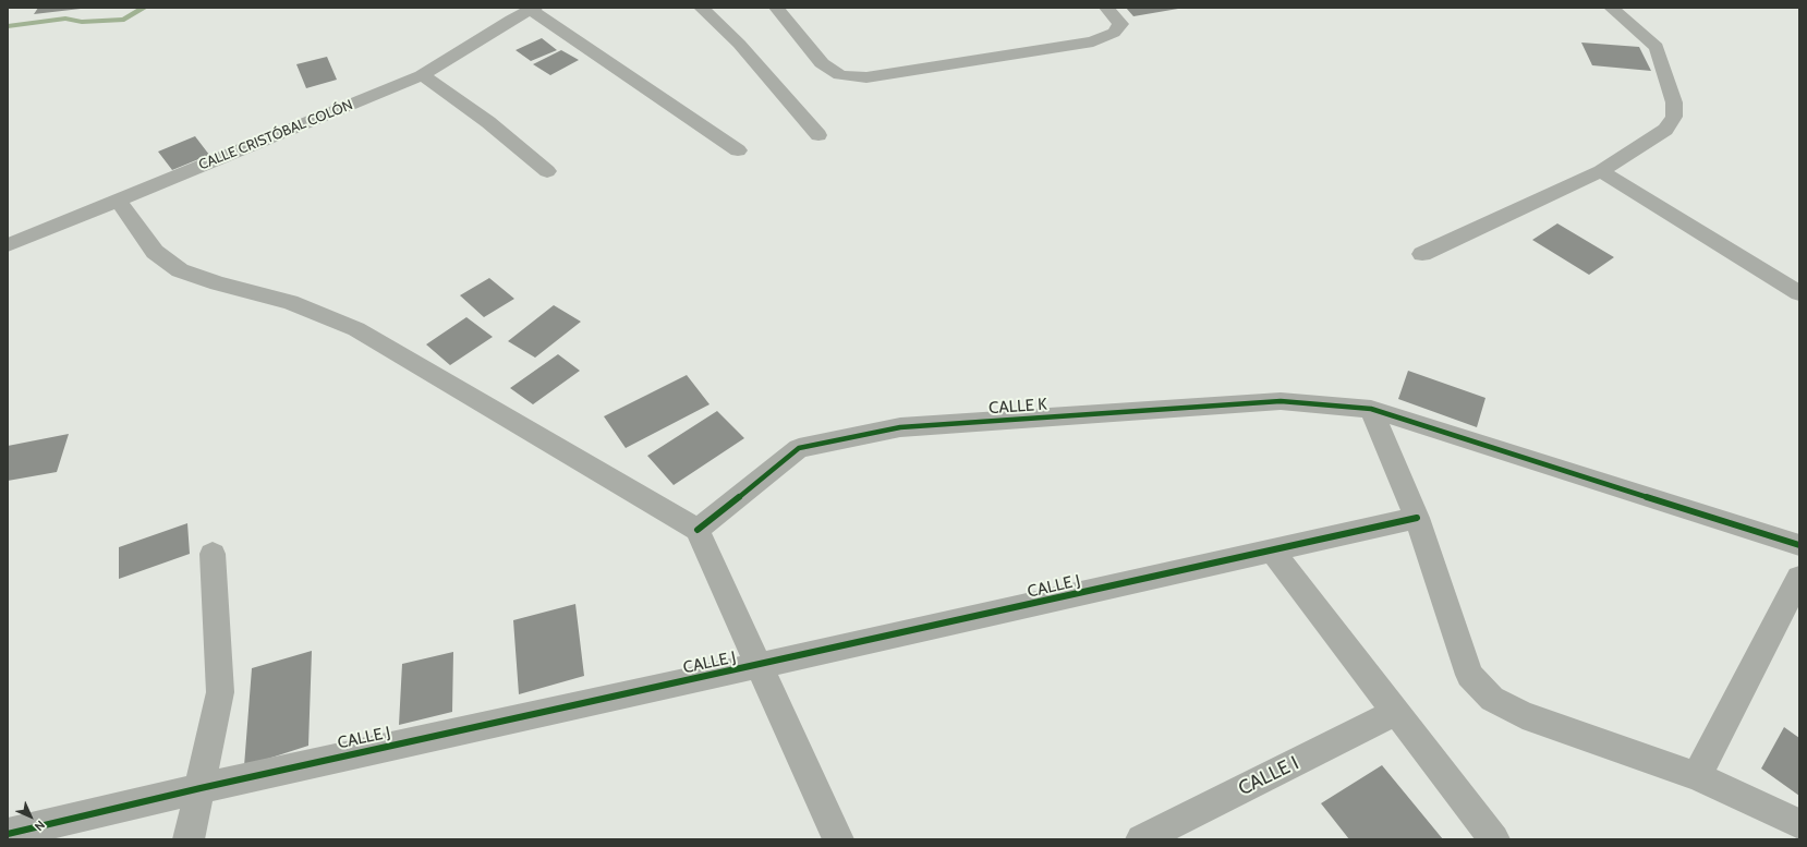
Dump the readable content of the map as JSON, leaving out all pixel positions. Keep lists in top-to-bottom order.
{
  "streets": {
    "street": [
      "CALLE CRISTÓBAL COLÓN",
      "CALLE K",
      "CALLE J",
      "CALLE I"
    ]
  },
  "north": "bottom right"
}
